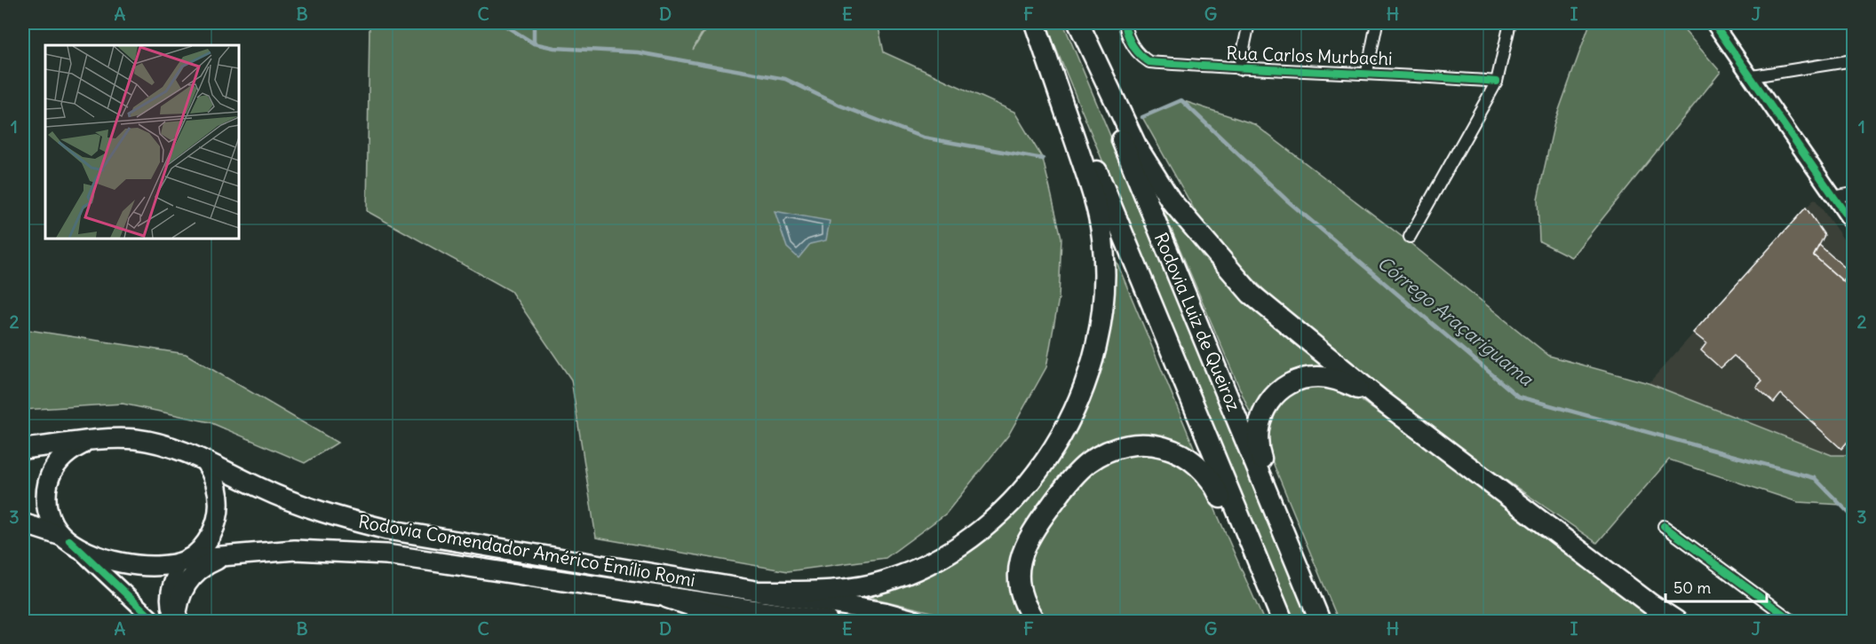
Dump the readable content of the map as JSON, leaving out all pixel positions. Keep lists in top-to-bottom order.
{
  "streets": {
    "highway": ["Rodovia Luiz de Queiroz", "Rodovia Comendador Américo Emílio Romi"],
    "street": ["Rua Carlos Murbachi"]
  },
  "water": ["Córrego Araçariguama"],
  "scale_bar": "50 m",
  "grid": {
    "columns": [
      "A",
      "B",
      "C",
      "D",
      "E",
      "F",
      "G",
      "H",
      "I",
      "J"
    ],
    "rows": ["1", "2", "3"]
  }
}
